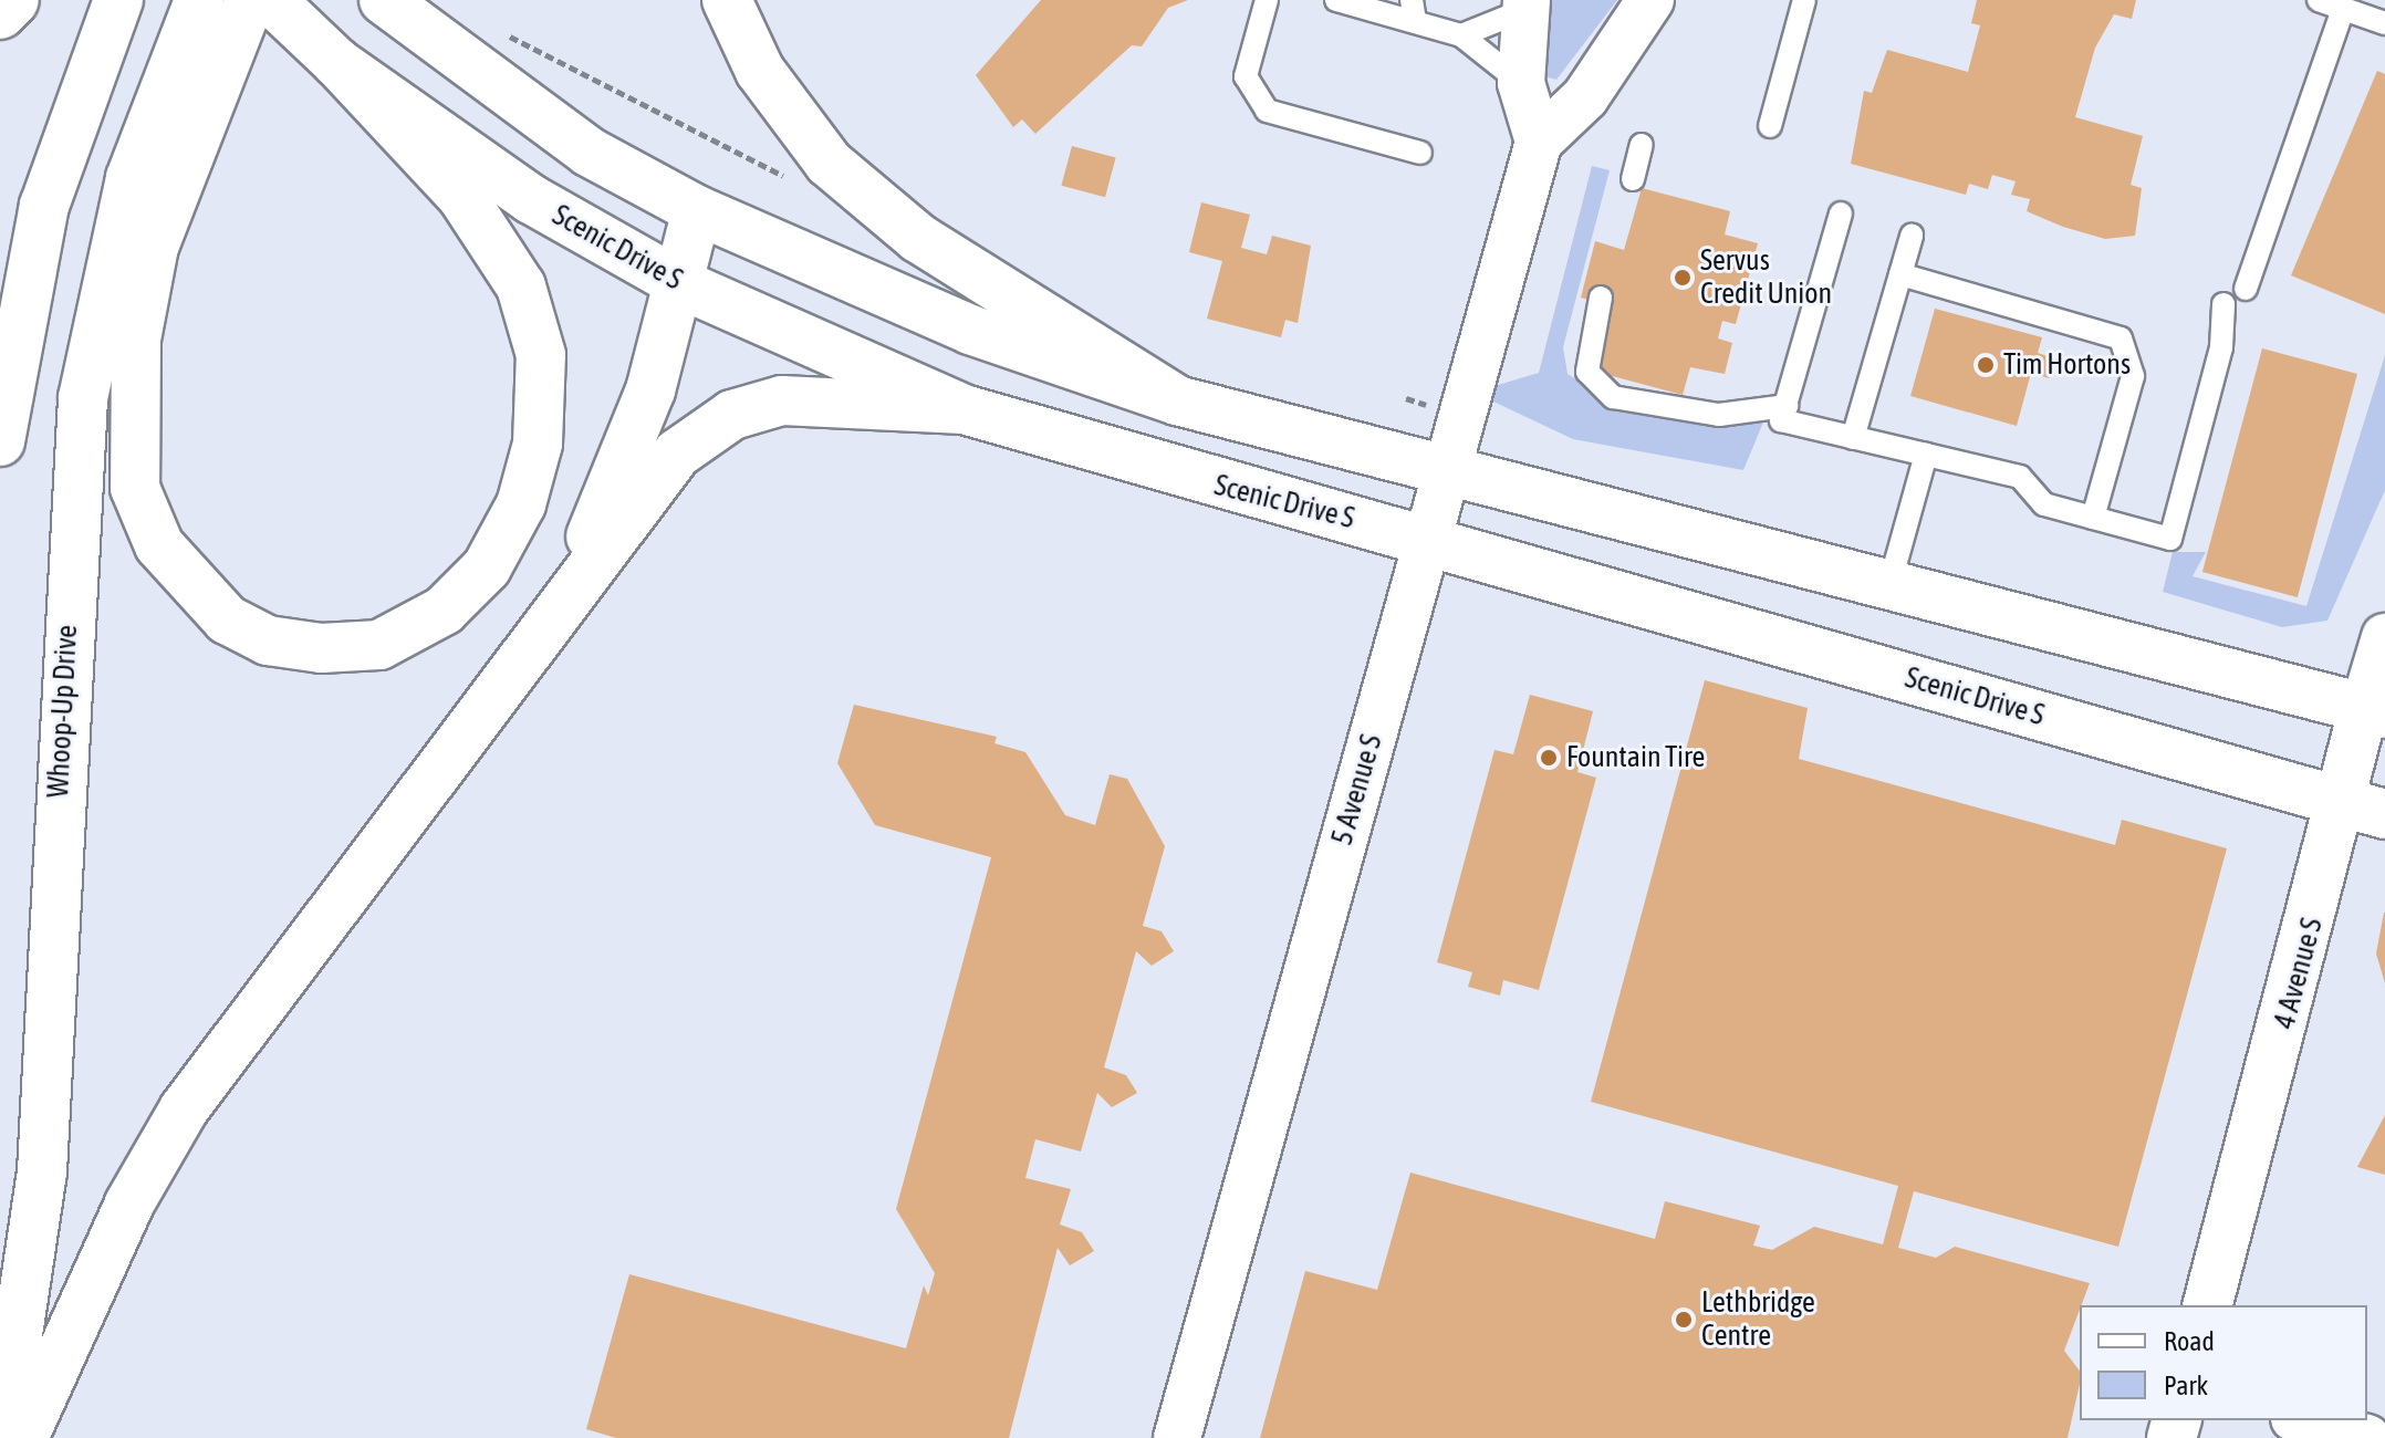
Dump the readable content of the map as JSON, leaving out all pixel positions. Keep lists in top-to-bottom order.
{
  "streets": {
    "main road": ["Scenic Drive S", "Whoop-Up Drive", "4 Avenue S"],
    "street": ["5 Avenue S"]
  },
  "crossings": [
    ["Scenic Drive S", "5 Avenue S"],
    ["Scenic Drive S", "4 Avenue S"]
  ],
  "places": [
    "Servus Credit Union",
    "Tim Hortons",
    "Fountain Tire",
    "Lethbridge Centre"
  ],
  "legend": ["Road", "Park"]
}
